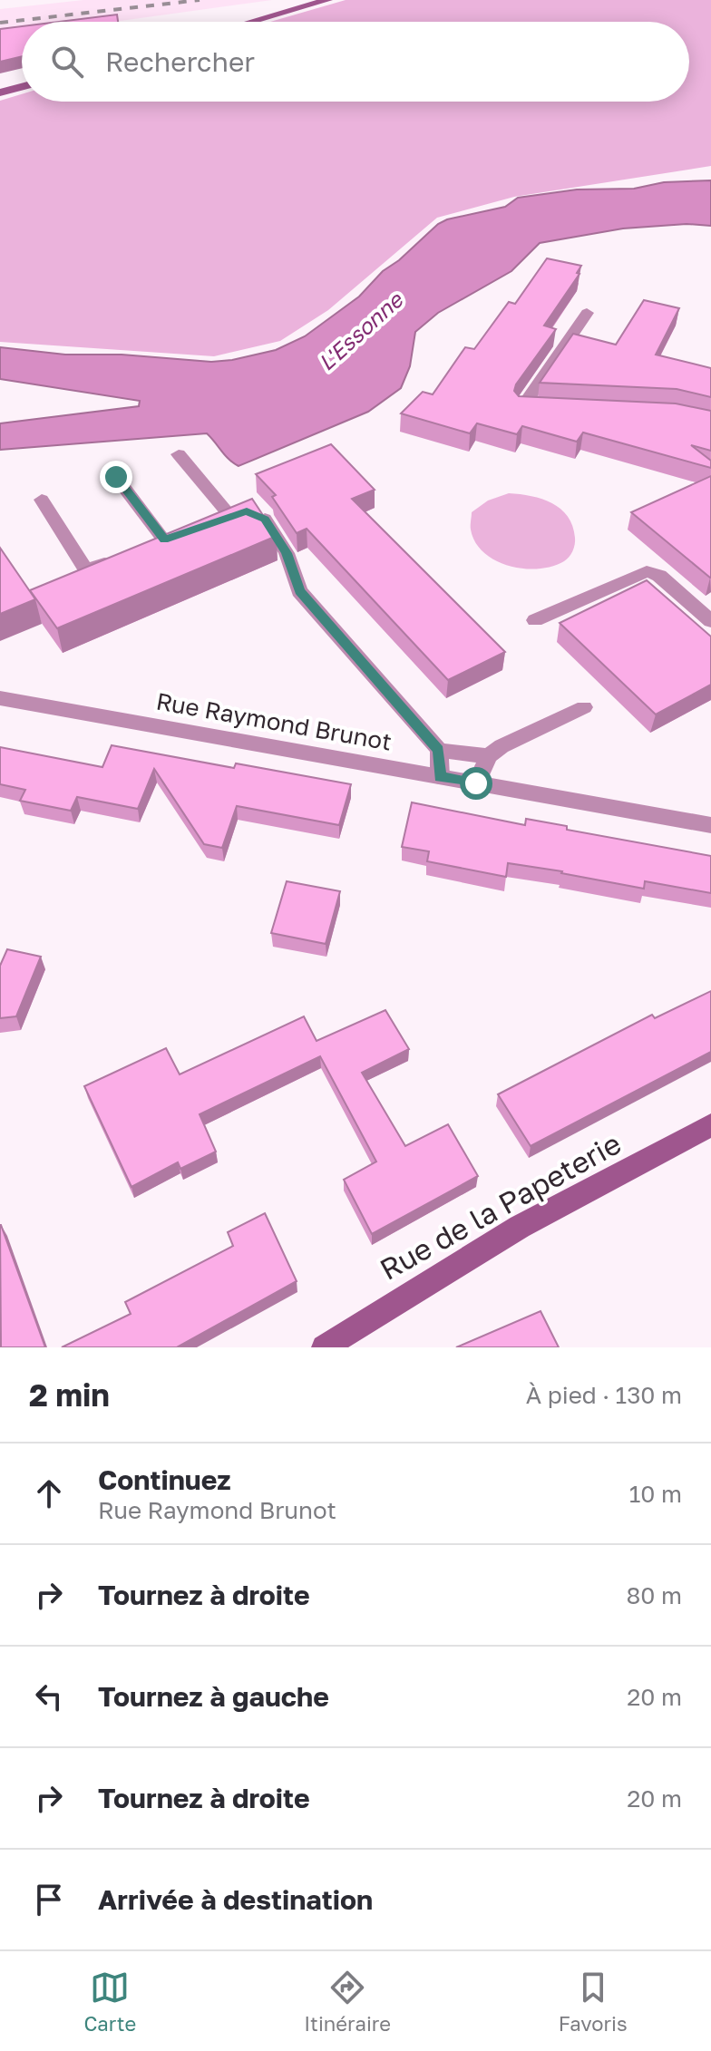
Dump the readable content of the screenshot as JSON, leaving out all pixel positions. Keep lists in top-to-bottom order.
{
  "streets": {
    "street": ["Rue Raymond Brunot", "Rue de la Papeterie"]
  },
  "water": ["L'Essonne"],
  "page": {
    "search": "Rechercher",
    "heading": ["2 min", "À pied · 130 m"],
    "list": [
      ["Continuez", "Rue Raymond Brunot", "10 m"],
      ["Tournez à droite", "80 m"],
      ["Tournez à gauche", "20 m"],
      ["Tournez à droite", "20 m"],
      "Arrivée à destination"
    ],
    "nav": ["Carte", "Itinéraire", "Favoris"]
  }
}
